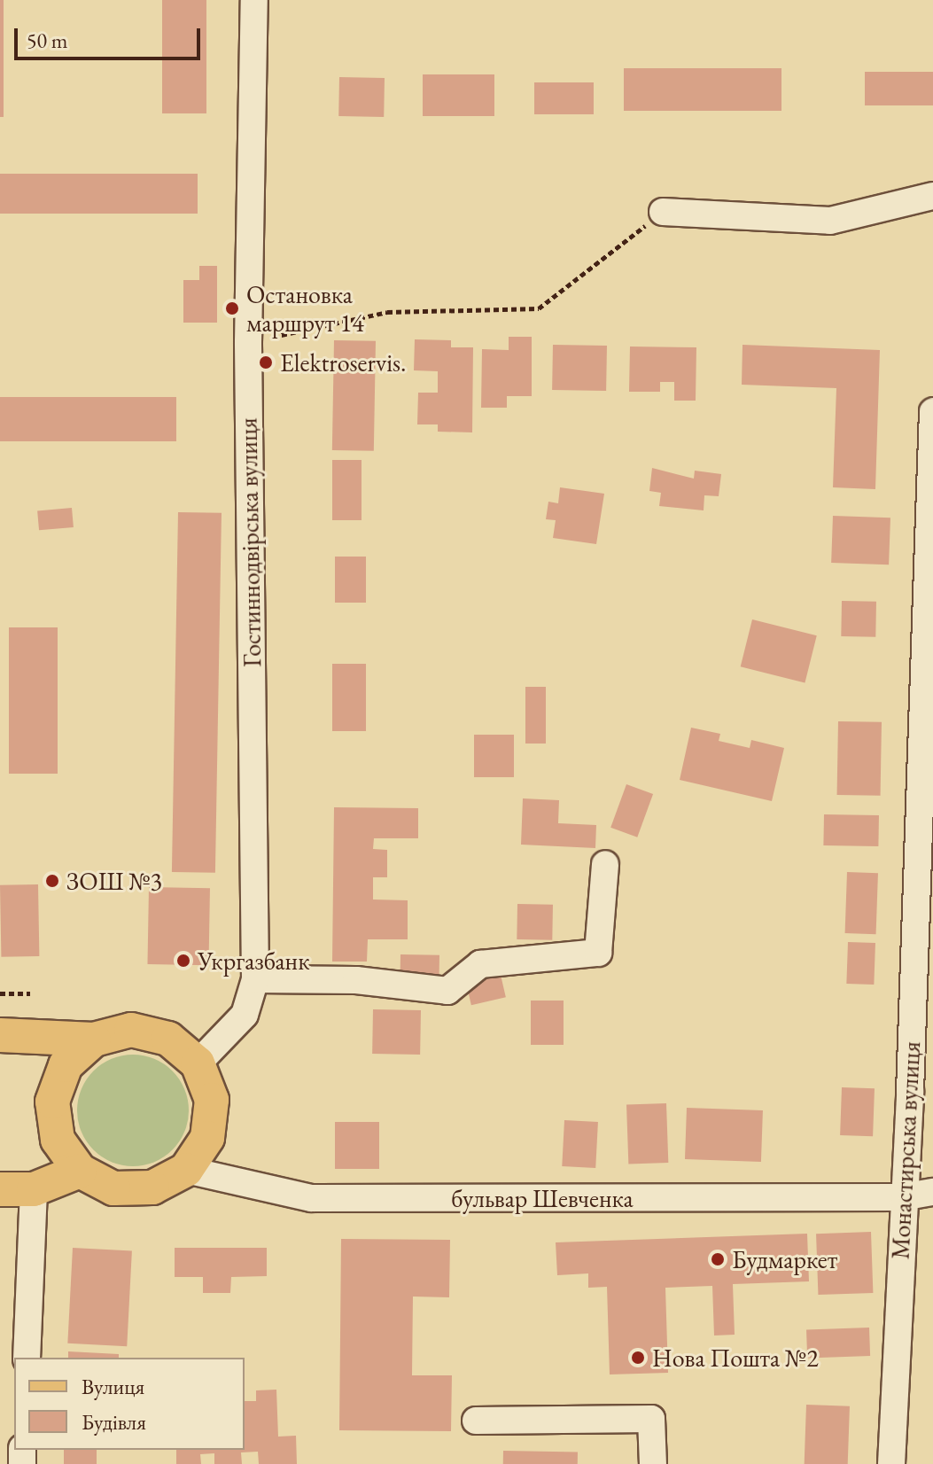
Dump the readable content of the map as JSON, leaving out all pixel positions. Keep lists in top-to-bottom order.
{
  "streets": {
    "street": ["Гостиннодвірська вулиця", "Монастирська вулиця", "бульвар Шевченка"]
  },
  "crossings": [
    ["Гостиннодвірська вулиця", "бульвар Шевченка"],
    ["Монастирська вулиця", "бульвар Шевченка"]
  ],
  "places": [
    "Остановка маршрут 14",
    "Elektroservis.",
    "ЗОШ №3",
    "Укргазбанк",
    "Будмаркет",
    "Нова Пошта №2"
  ],
  "legend": ["Вулиця", "Будівля"],
  "scale_bar": "50 m"
}
